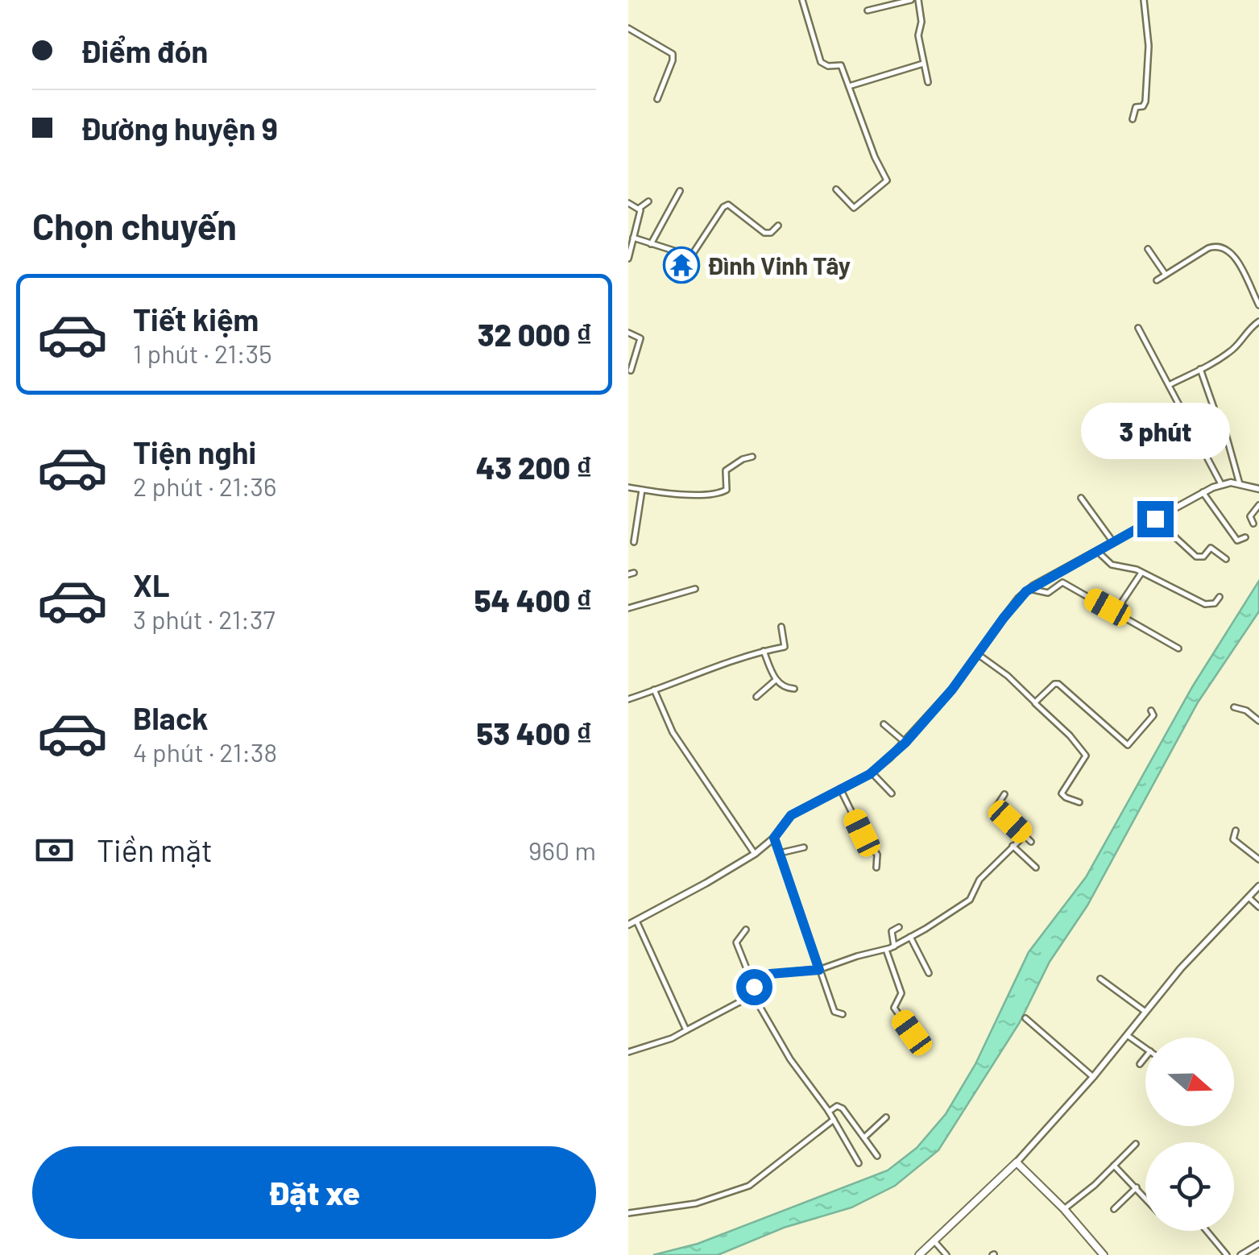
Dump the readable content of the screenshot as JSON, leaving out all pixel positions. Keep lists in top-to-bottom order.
{
  "places": {
    "temple": ["Đình Vinh Tây"]
  },
  "north": "right",
  "page": {
    "banner": ["Điểm đón", "Đường huyện 9"],
    "heading": "Chọn chuyến",
    "list": [
      {
        "name": "Tiết kiệm",
        "note": "1 phút · 21:35",
        "value": "32 000 ₫"
      },
      {
        "name": "Tiện nghi",
        "note": "2 phút · 21:36",
        "value": "43 200 ₫"
      },
      {
        "name": "XL",
        "note": "3 phút · 21:37",
        "value": "54 400 ₫"
      },
      {
        "name": "Black",
        "note": "4 phút · 21:38",
        "value": "53 400 ₫"
      }
    ],
    "bubble": "3 phút",
    "pay": ["Tiền mặt", "960 m"],
    "buttons": "Đặt xe"
  }
}
